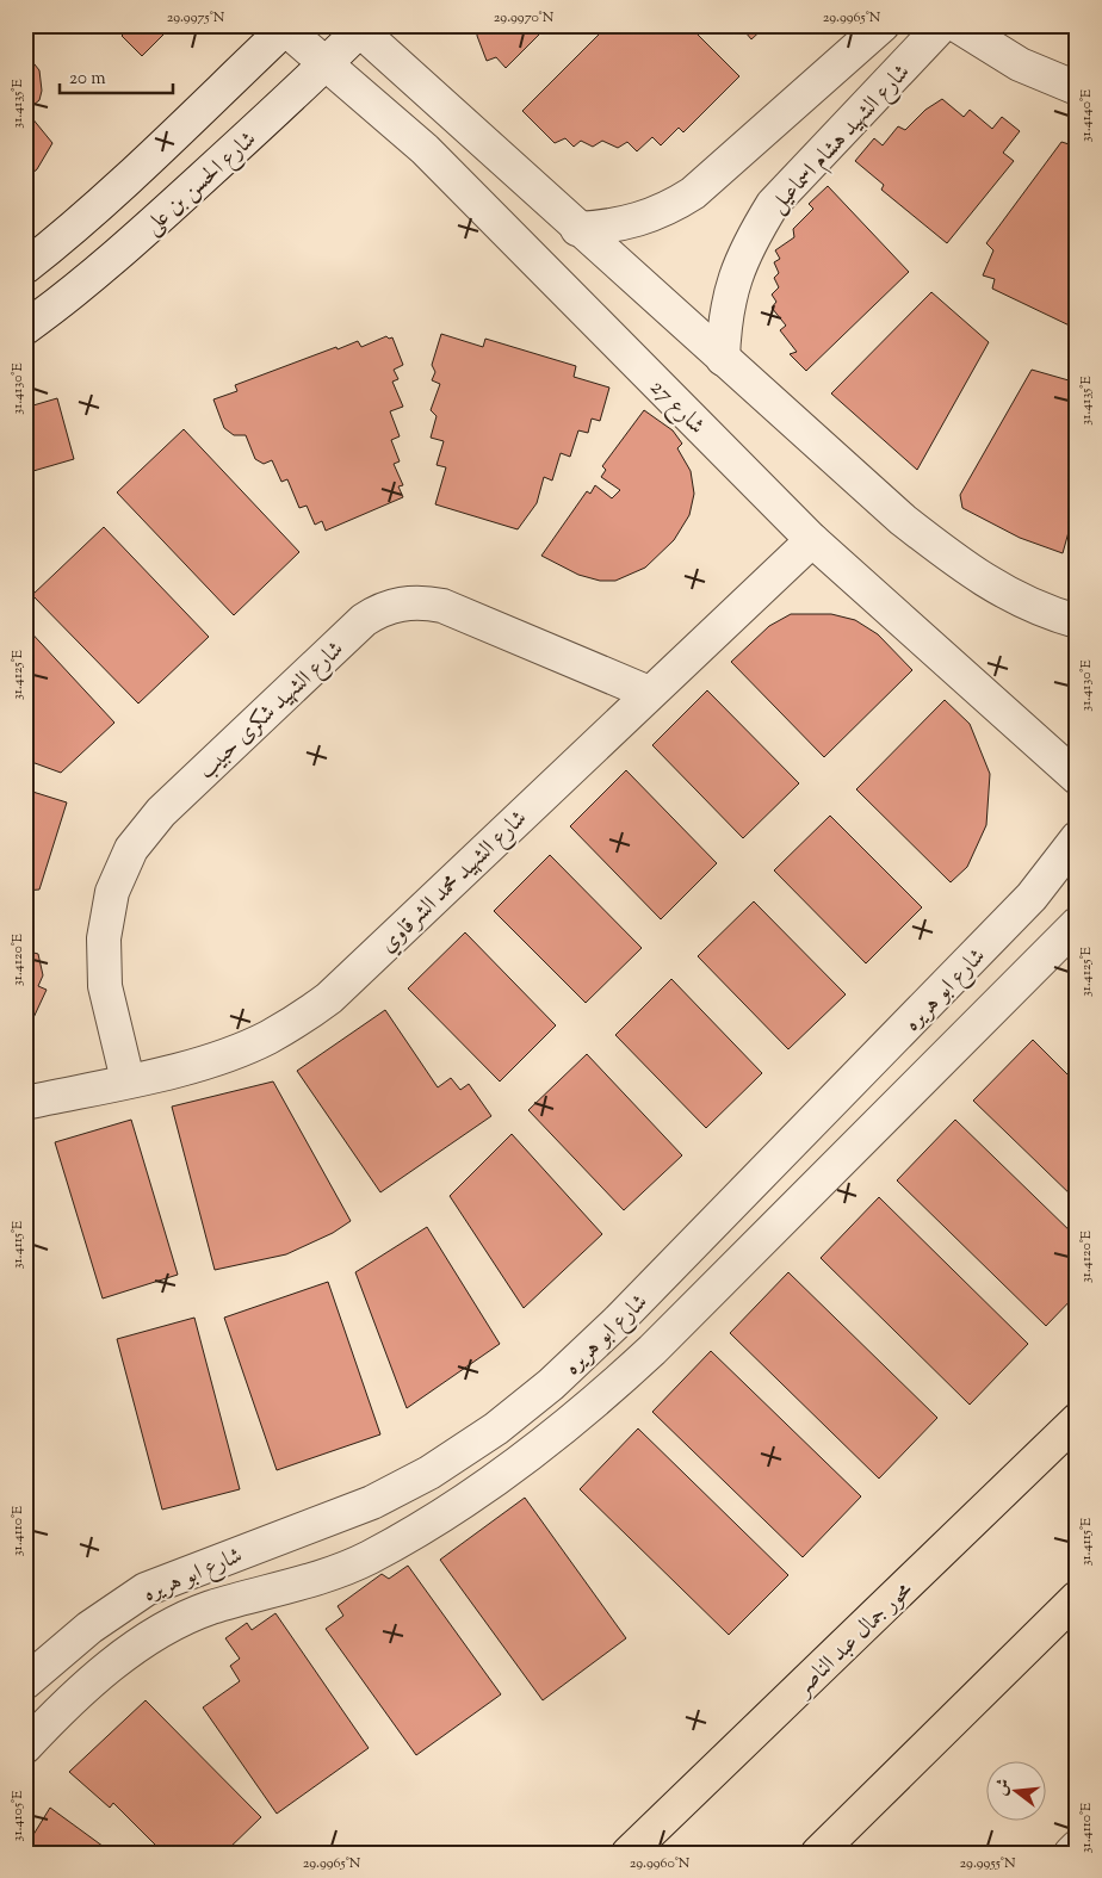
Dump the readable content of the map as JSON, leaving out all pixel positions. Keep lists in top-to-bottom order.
{
  "streets": {
    "main road": ["محور جمال عبد الناصر"],
    "street": [
      "شارع الشهيد هشام اسماعيل",
      "شارع الحسن بن على",
      "شارع 27",
      "شارع الشهيد شكرى حبيب",
      "شارع الشهيد محمد الشرقاوي",
      "شارع ابو هريره"
    ]
  },
  "crossings": [
    ["شارع الحسن بن على", "شارع 27"],
    ["شارع 27", "شارع الشهيد محمد الشرقاوي"],
    ["شارع الشهيد شكرى حبيب", "شارع الشهيد محمد الشرقاوي"]
  ],
  "scale_bar": "20 m",
  "north": "left",
  "coordinates": [
    "29.9975°N",
    "29.9970°N",
    "29.9965°N",
    "31.4135°E",
    "31.4140°E",
    "31.4130°E",
    "31.4125°E",
    "31.4120°E",
    "31.4115°E",
    "31.4110°E",
    "31.4105°E",
    "29.9960°N",
    "29.9955°N"
  ]
}
